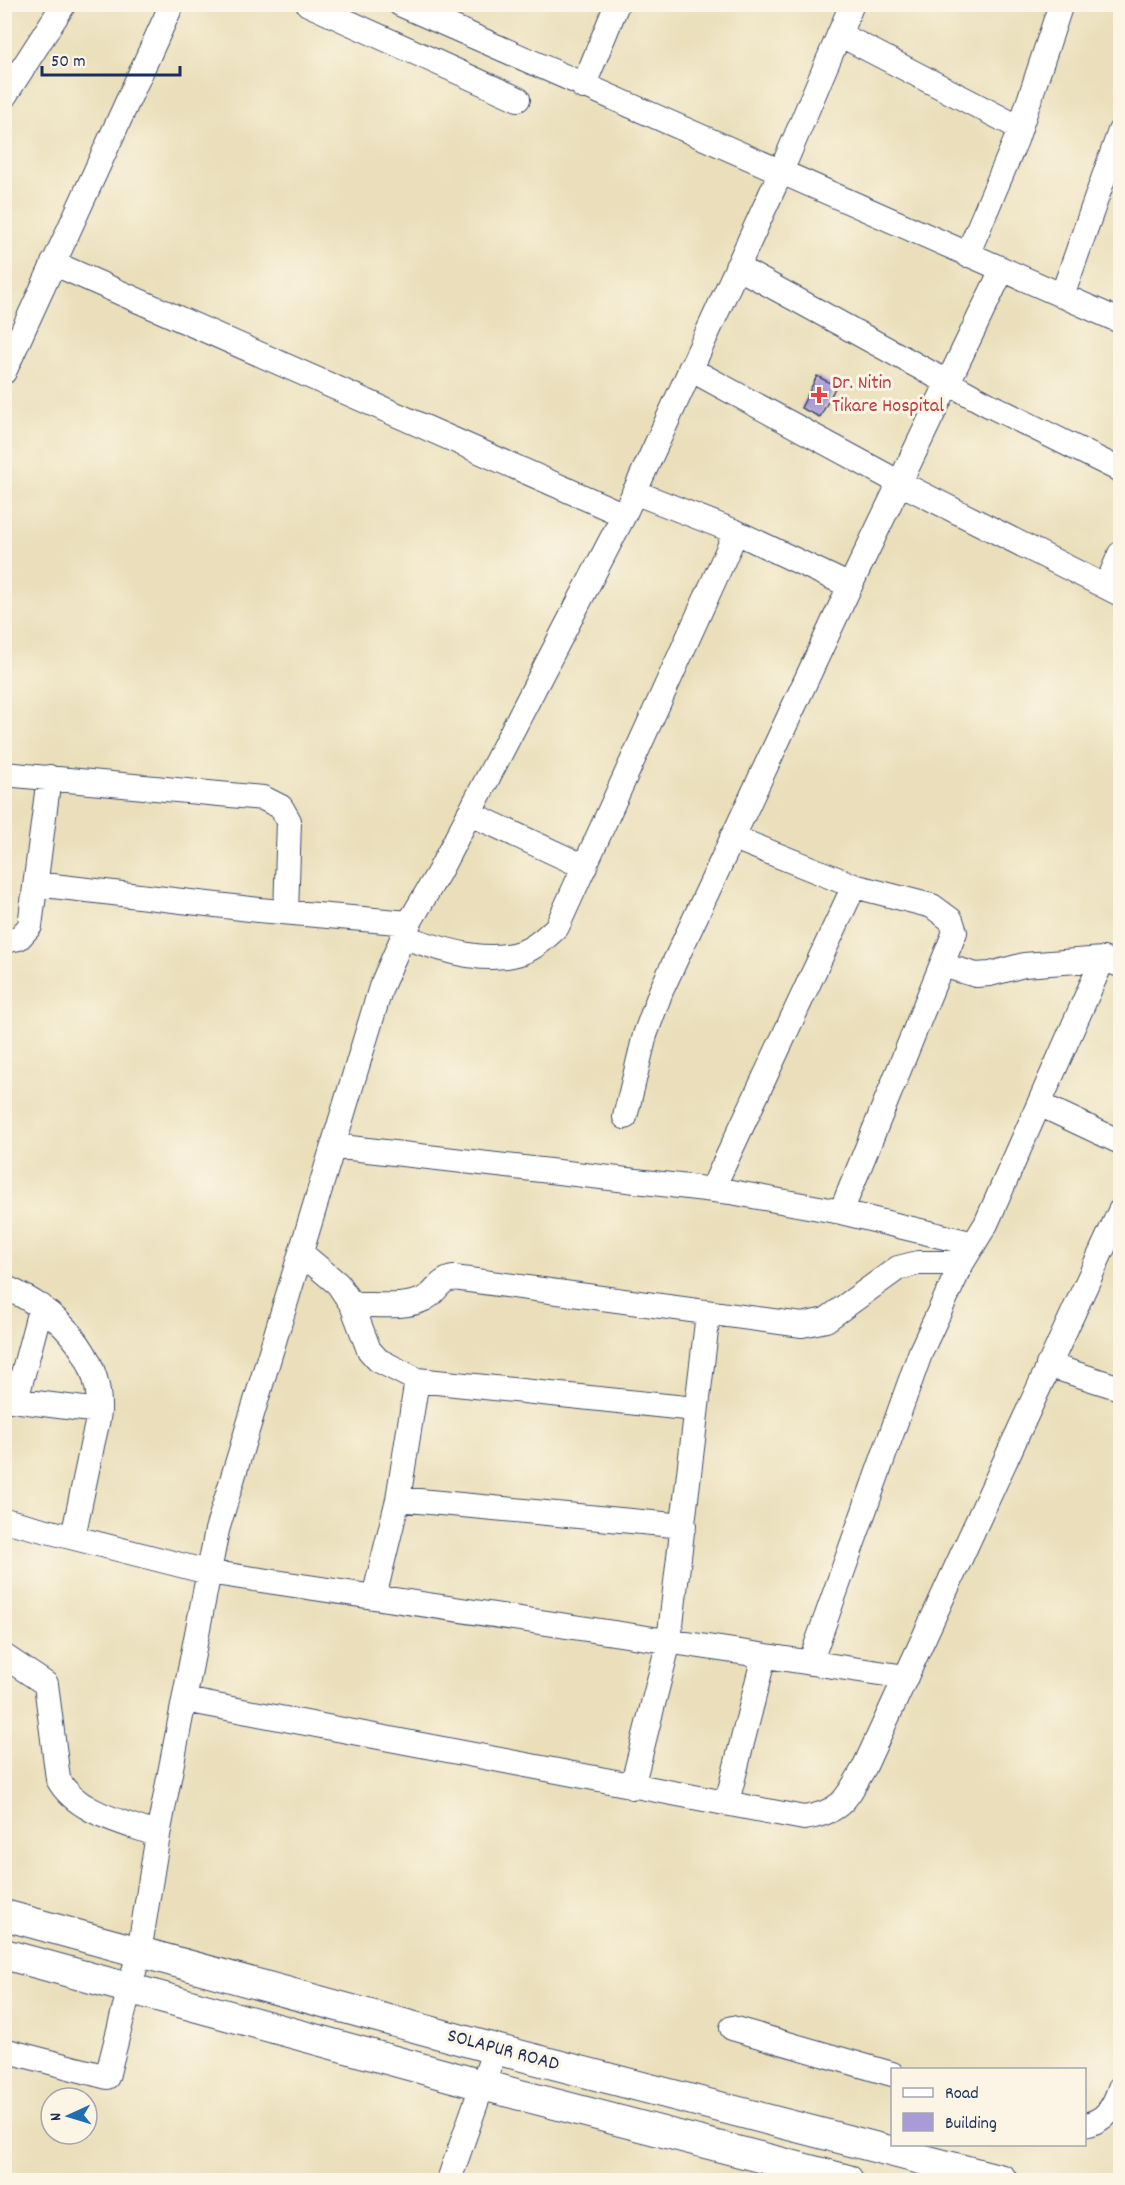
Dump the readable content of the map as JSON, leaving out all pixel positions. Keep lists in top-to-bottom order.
{
  "streets": {
    "main road": ["SOLAPUR ROAD"]
  },
  "places": {
    "health": ["Dr. Nitin Tikare Hospital"]
  },
  "legend": ["Road", "Building"],
  "scale_bar": "50 m",
  "north": "left"
}
